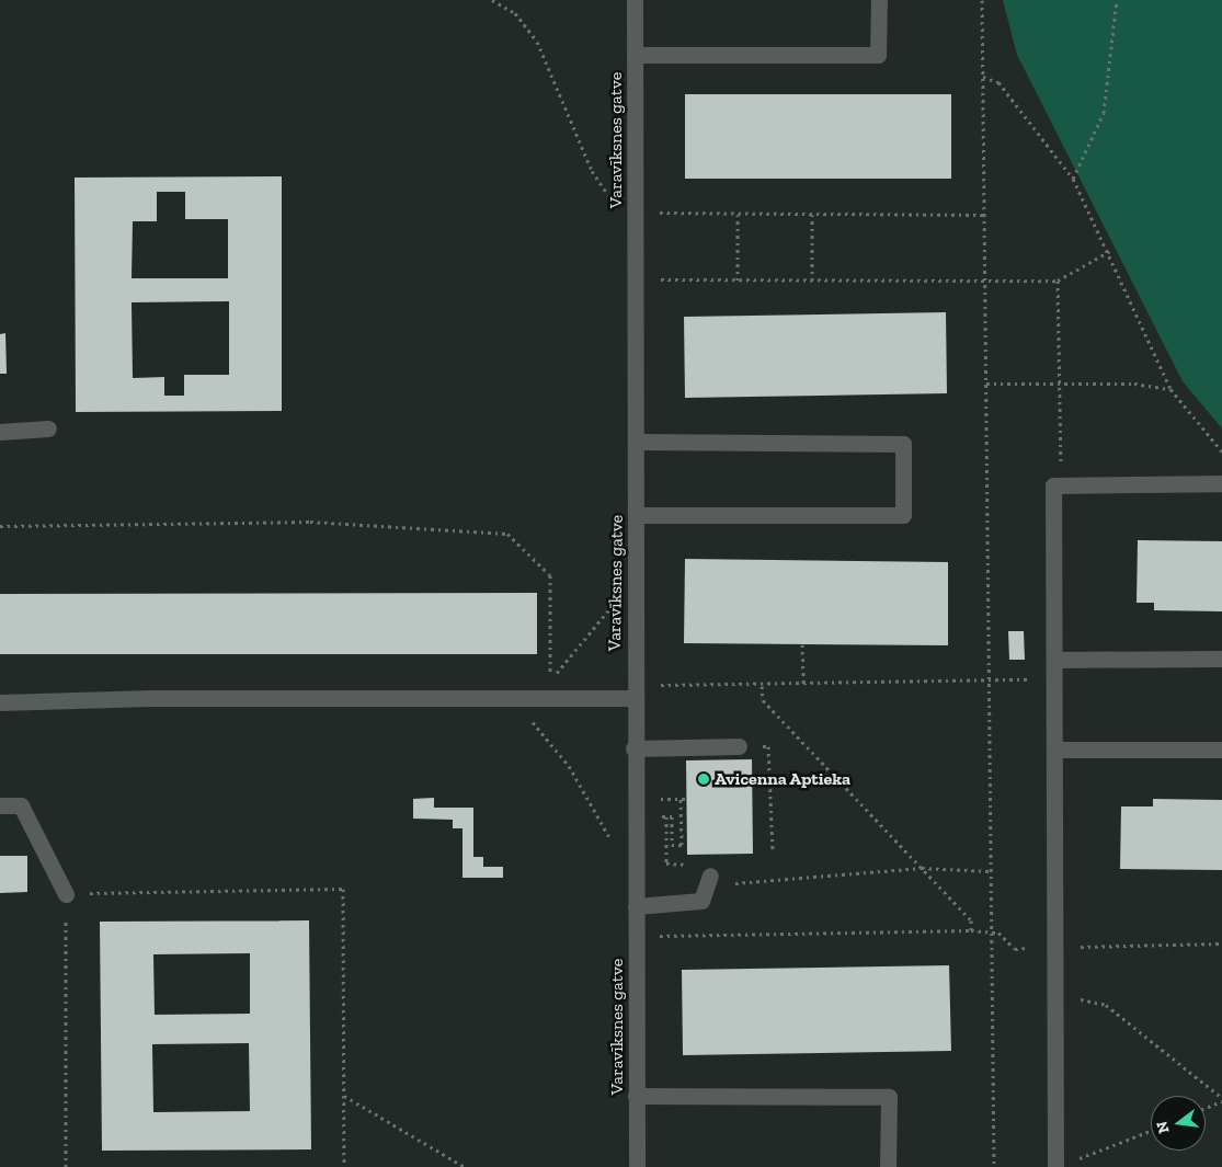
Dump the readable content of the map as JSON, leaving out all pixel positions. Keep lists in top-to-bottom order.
{
  "streets": {
    "street": ["Varavīksnes gatve"]
  },
  "places": ["Avicenna Aptieka"],
  "north": "left"
}
